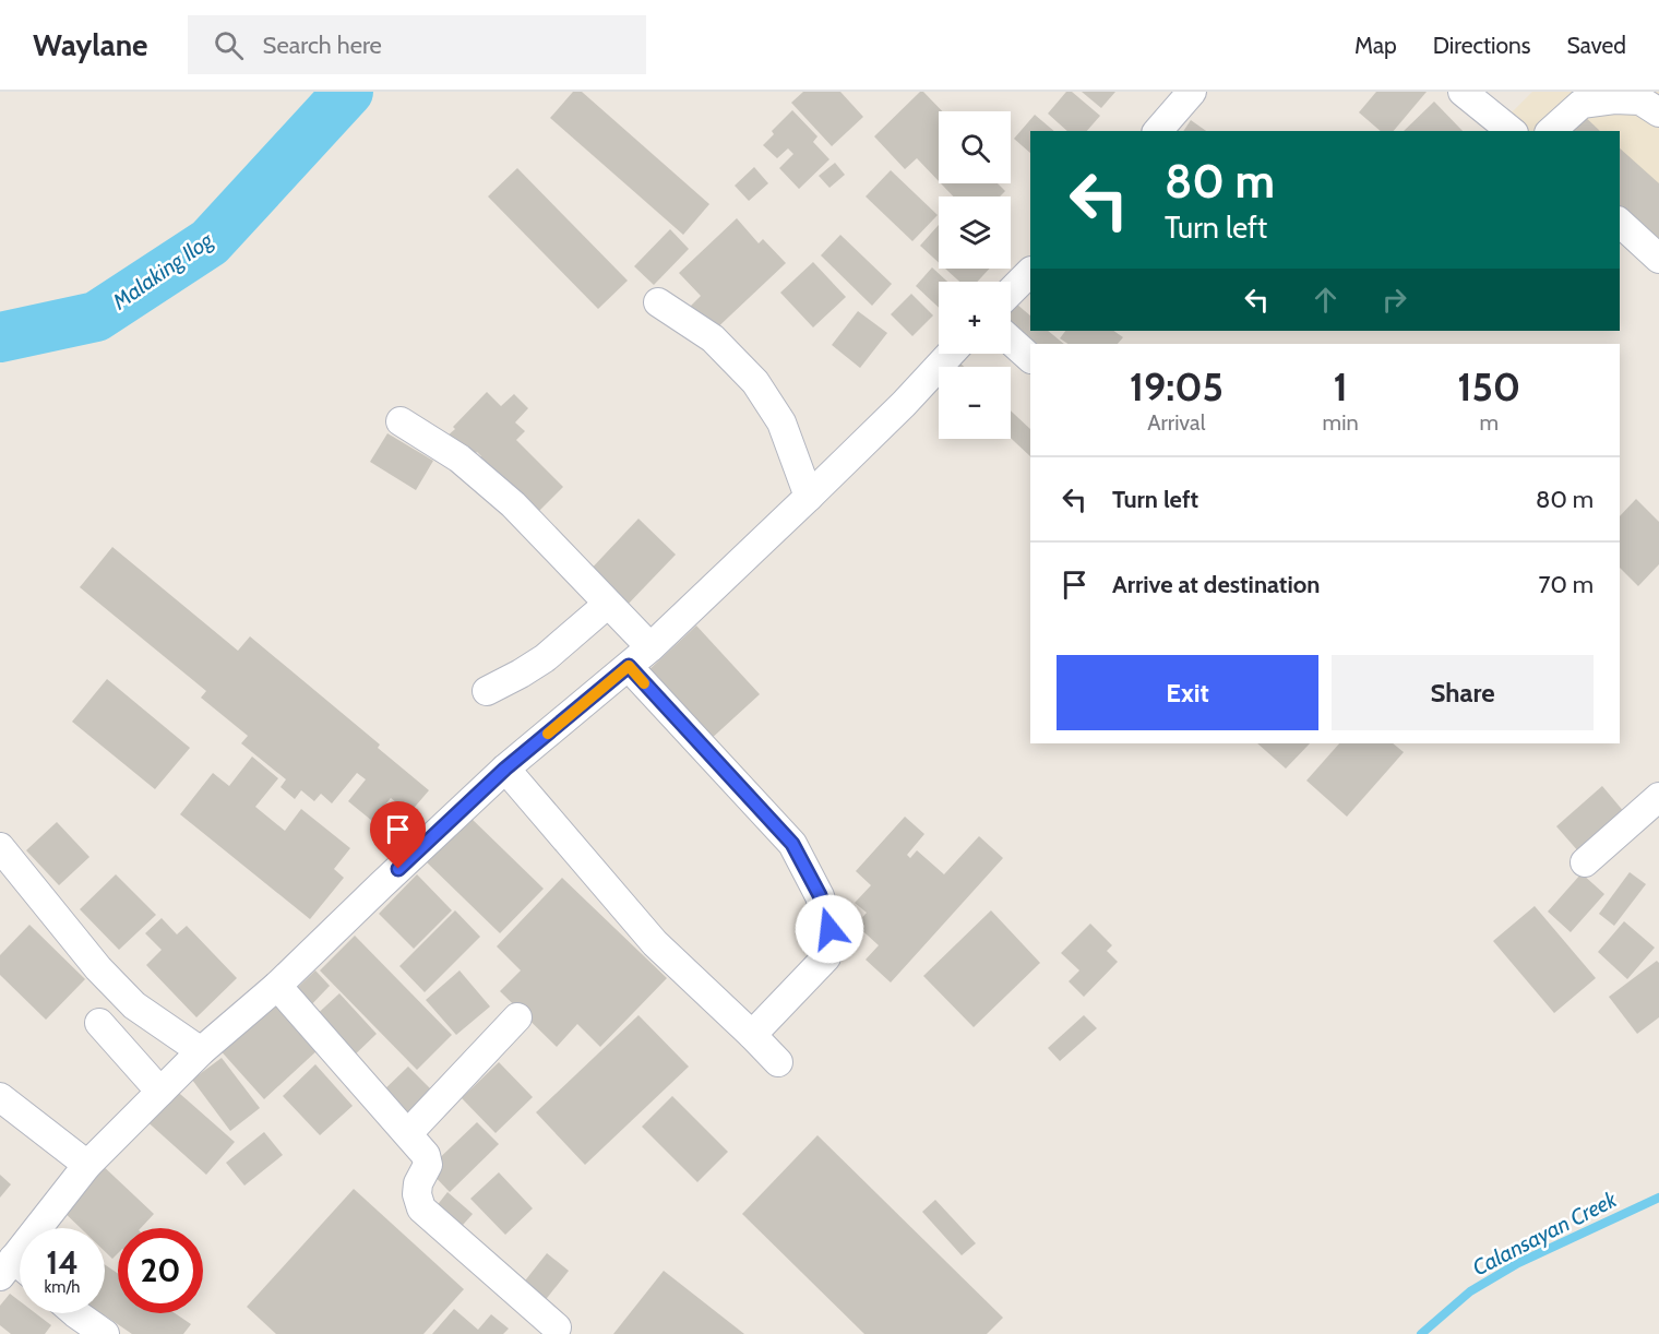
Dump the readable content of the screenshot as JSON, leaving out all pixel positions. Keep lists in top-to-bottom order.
{
  "water": ["Malaking Ilog", "Calansayan Creek"],
  "page": {
    "header": "Waylane",
    "search": "Search here",
    "nav": ["Map", "Directions", "Saved"],
    "map_buttons": ["+", "−"],
    "turn": ["80 m", "Turn left"],
    "eta": [
      "19:05",
      "Arrival",
      "1",
      "min",
      "150",
      "m"
    ],
    "list": [
      {
        "name": "Turn left",
        "value": "80 m"
      },
      {
        "name": "Arrive at destination",
        "value": "70 m"
      }
    ],
    "buttons": ["Exit", "Share"],
    "speed": "14 km/h",
    "limit": "20"
  }
}
